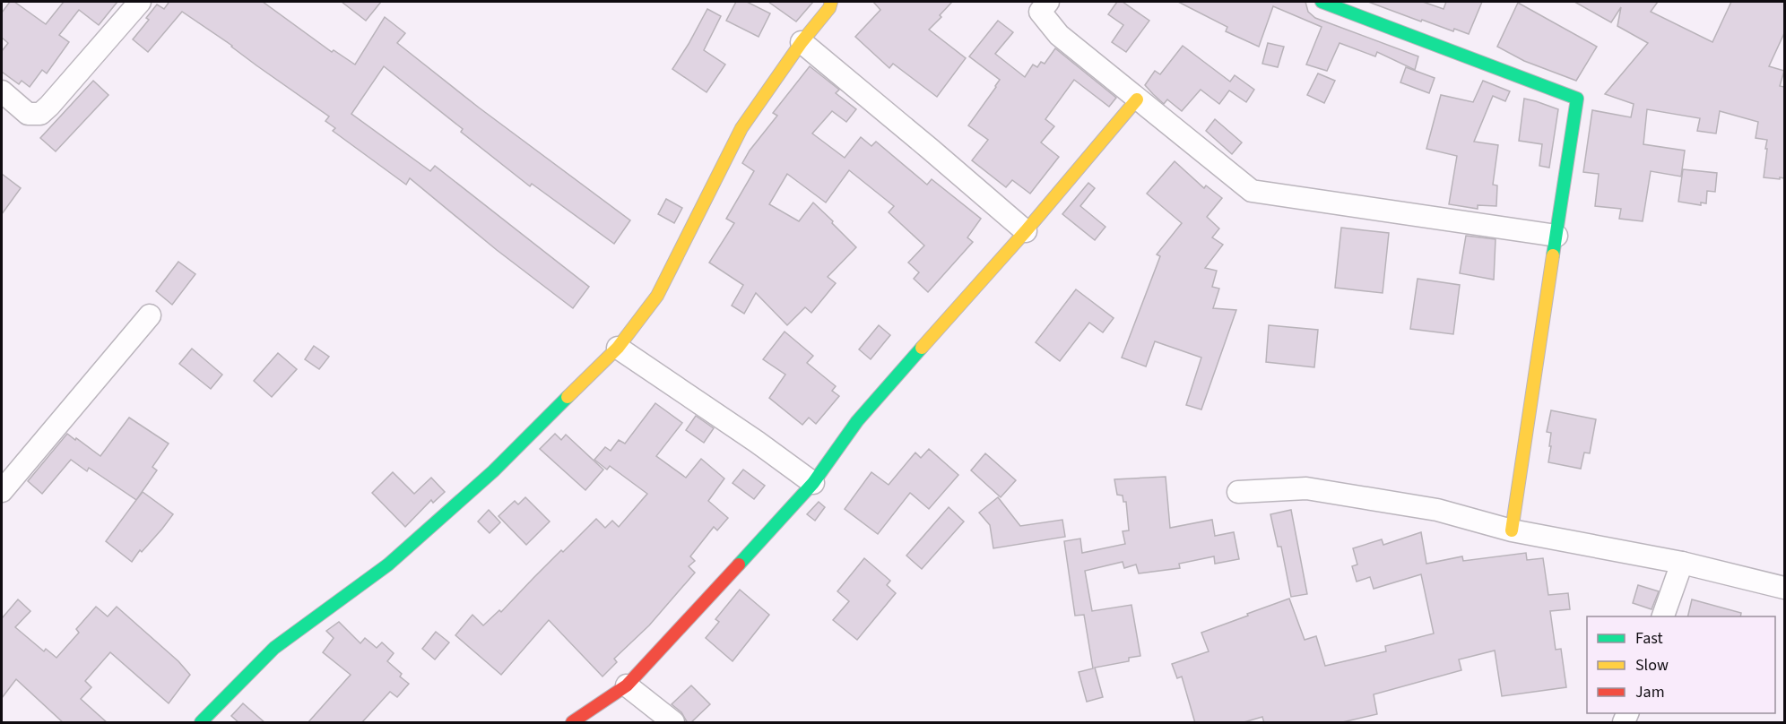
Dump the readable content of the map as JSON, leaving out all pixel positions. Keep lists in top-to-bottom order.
{
  "legend": ["Fast", "Slow", "Jam"]
}
